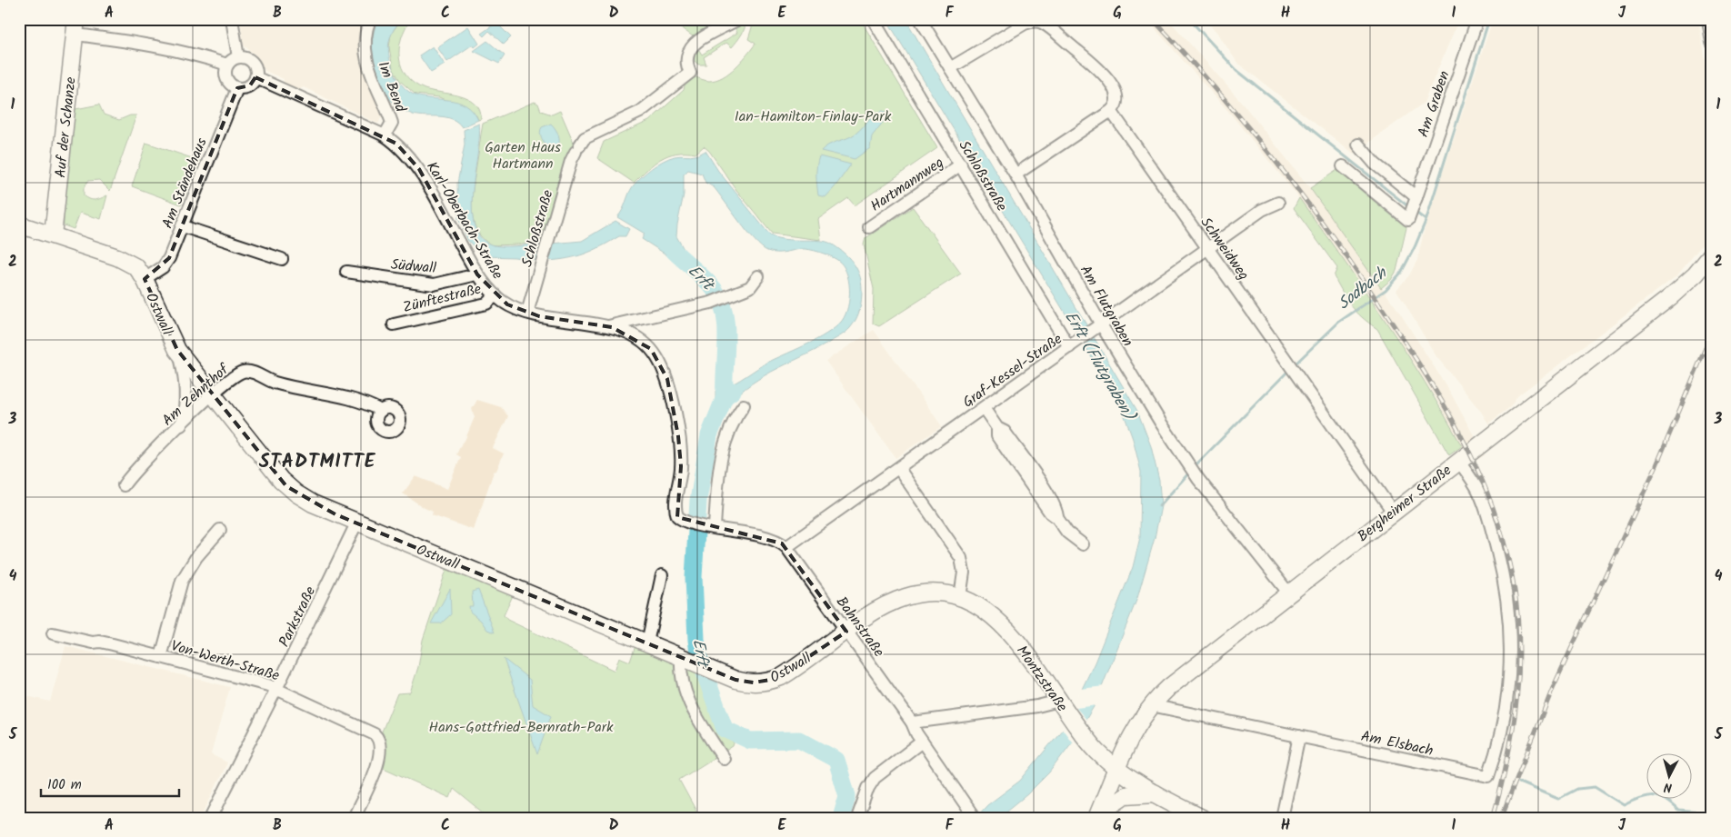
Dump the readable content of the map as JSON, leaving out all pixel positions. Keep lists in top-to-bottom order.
{
  "streets": {
    "main road": [
      "Auf der Schanze",
      "Ostwall",
      "Bergheimer Straße",
      "Montzstraße"
    ],
    "street": [
      "Im Bend",
      "Am Graben",
      "Schloßstraße",
      "Am Ständehaus",
      "Hartmannweg",
      "Karl-Oberbach-Straße",
      "Schweidweg",
      "Südwall",
      "Zünftestraße",
      "Am Flutgraben",
      "Graf-Kessel-Straße",
      "Am Zehnthof",
      "Parkstraße",
      "Bahnstraße",
      "Von-Werth-Straße",
      "Am Elsbach"
    ]
  },
  "crossings": [
    ["Im Bend", "Karl-Oberbach-Straße"],
    ["Auf der Schanze", "Ostwall"],
    ["Schloßstraße", "Hartmannweg"],
    ["Schloßstraße", "Karl-Oberbach-Straße"],
    ["Schloßstraße", "Graf-Kessel-Straße"],
    ["Am Ständehaus", "Karl-Oberbach-Straße"],
    ["Am Ständehaus", "Ostwall"],
    ["Karl-Oberbach-Straße", "Südwall"],
    ["Karl-Oberbach-Straße", "Zünftestraße"],
    ["Schweidweg", "Graf-Kessel-Straße"],
    ["Schweidweg", "Bergheimer Straße"],
    ["Am Flutgraben", "Graf-Kessel-Straße"],
    ["Am Flutgraben", "Bergheimer Straße"],
    ["Ostwall", "Am Zehnthof"],
    ["Ostwall", "Parkstraße"],
    ["Ostwall", "Bahnstraße"],
    ["Ostwall", "Montzstraße"],
    ["Graf-Kessel-Straße", "Bahnstraße"],
    ["Bergheimer Straße", "Montzstraße"],
    ["Bergheimer Straße", "Am Elsbach"],
    ["Parkstraße", "Von-Werth-Straße"],
    ["Bahnstraße", "Montzstraße"]
  ],
  "districts": ["STADTMITTE"],
  "water": ["Erft", "Sodbach", "Erft (Flutgraben)"],
  "parks": ["Ian-Hamilton-Finlay-Park", "Garten Haus Hartmann", "Hans-Gottfried-Bernrath-Park"],
  "scale_bar": "100 m",
  "north": "bottom",
  "grid": {
    "columns": [
      "A",
      "B",
      "C",
      "D",
      "E",
      "F",
      "G",
      "H",
      "I",
      "J"
    ],
    "rows": [
      "1",
      "2",
      "3",
      "4",
      "5"
    ]
  }
}
